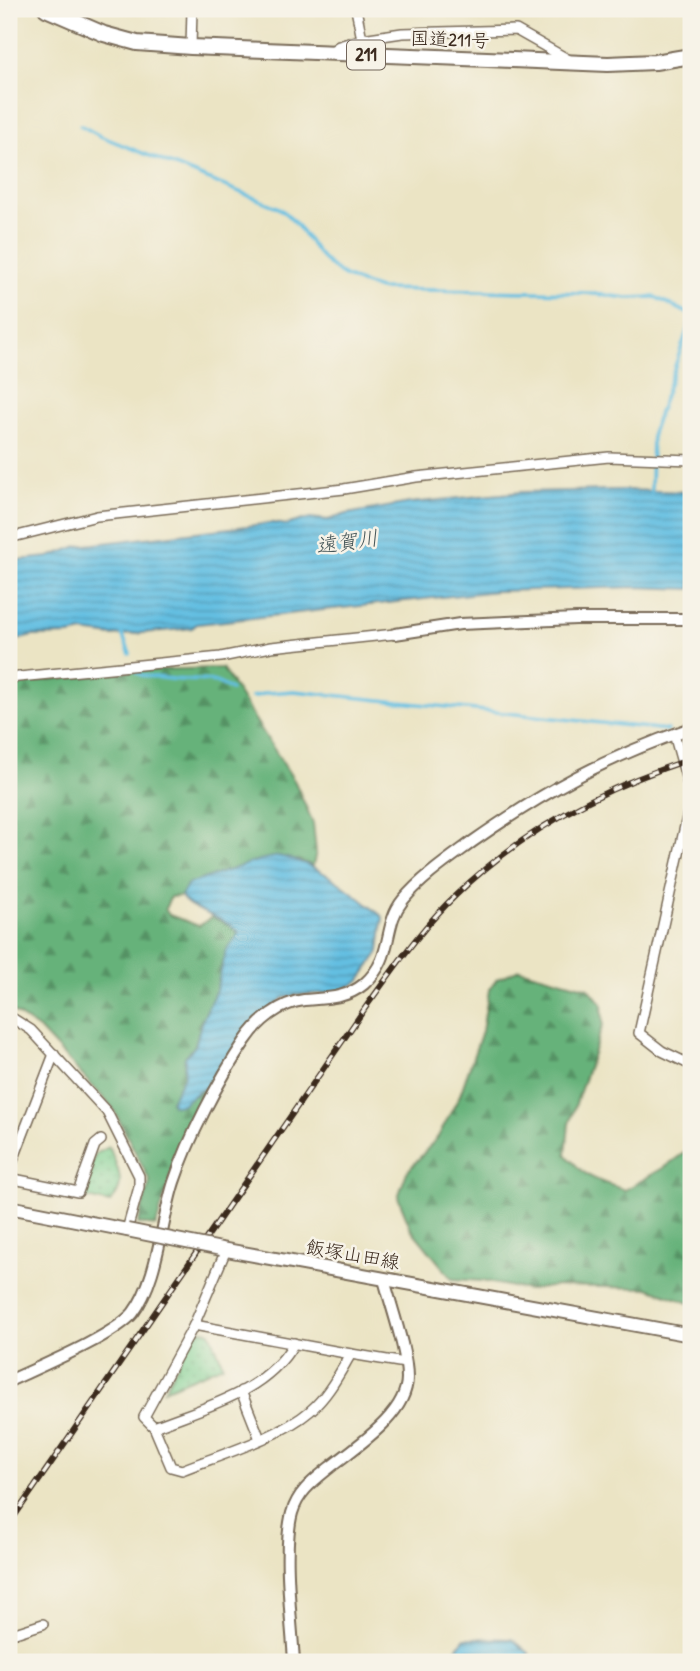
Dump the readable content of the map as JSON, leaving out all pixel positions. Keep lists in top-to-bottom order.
{
  "streets": {
    "highway": ["国道211号", "211"],
    "main road": ["飯塚山田線"]
  },
  "water": ["遠賀川"]
}
